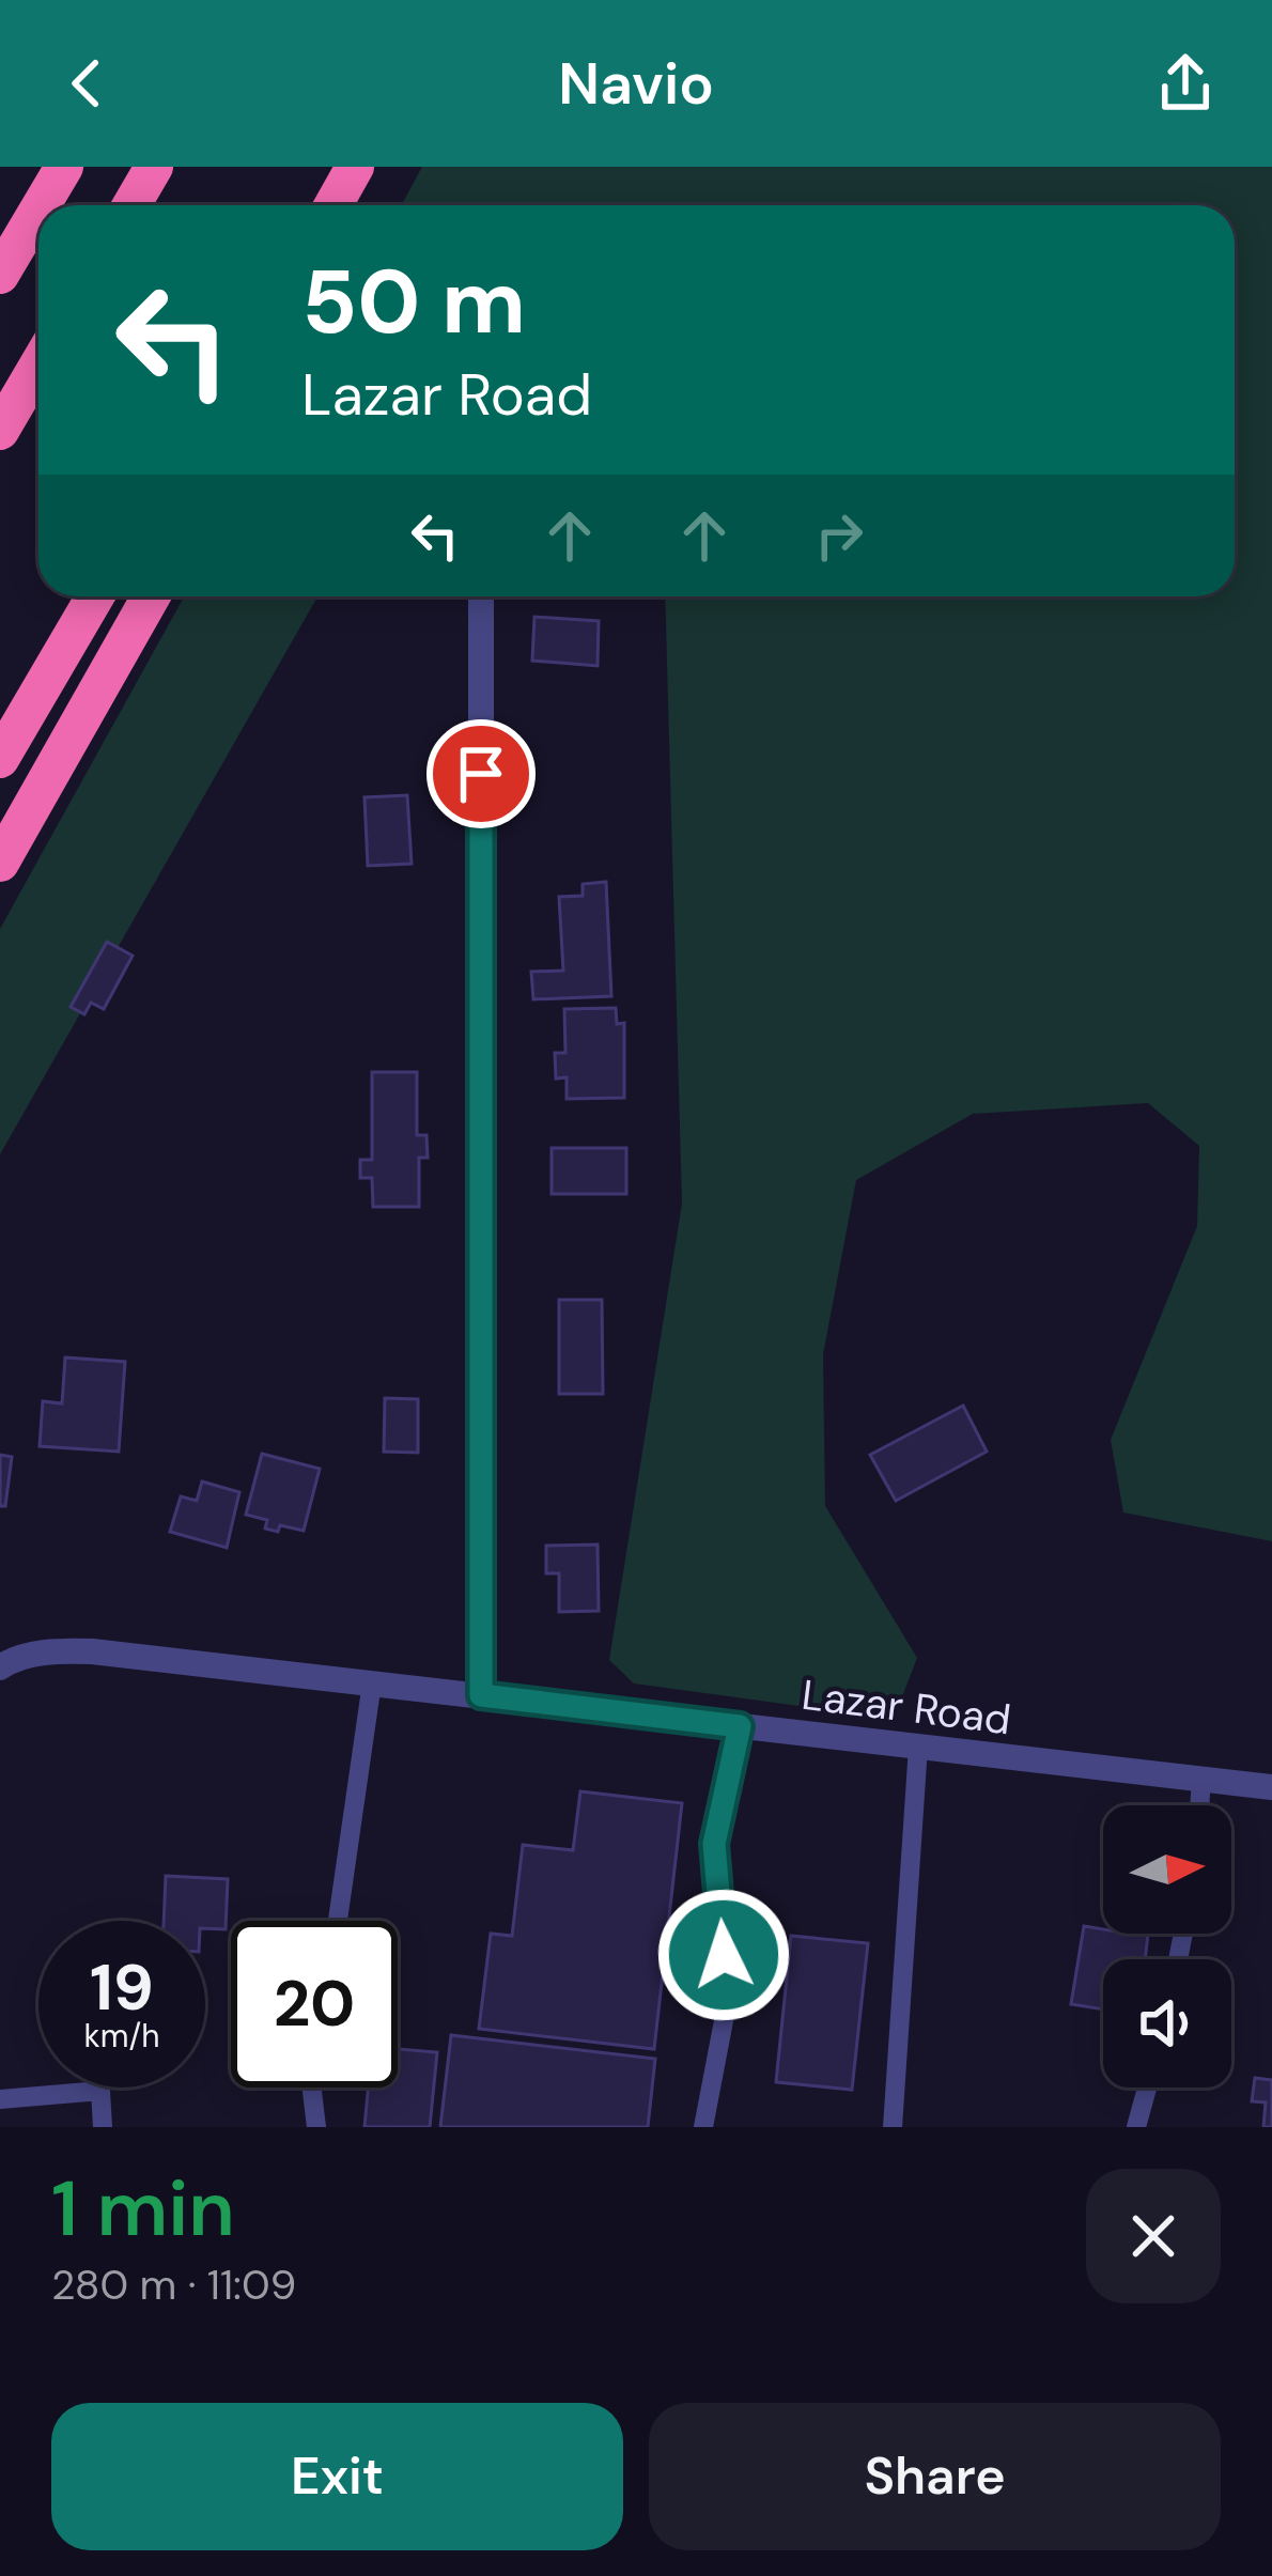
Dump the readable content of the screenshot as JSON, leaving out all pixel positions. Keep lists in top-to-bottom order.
{
  "streets": {
    "street": ["Lazar Road"]
  },
  "north": "right",
  "page": {
    "header": "Navio",
    "turn": ["50 m", "Lazar Road"],
    "speed": "19 km/h",
    "limit": "20",
    "heading": ["1 min", "280 m · 11:09"],
    "buttons": ["Exit", "Share"]
  }
}
